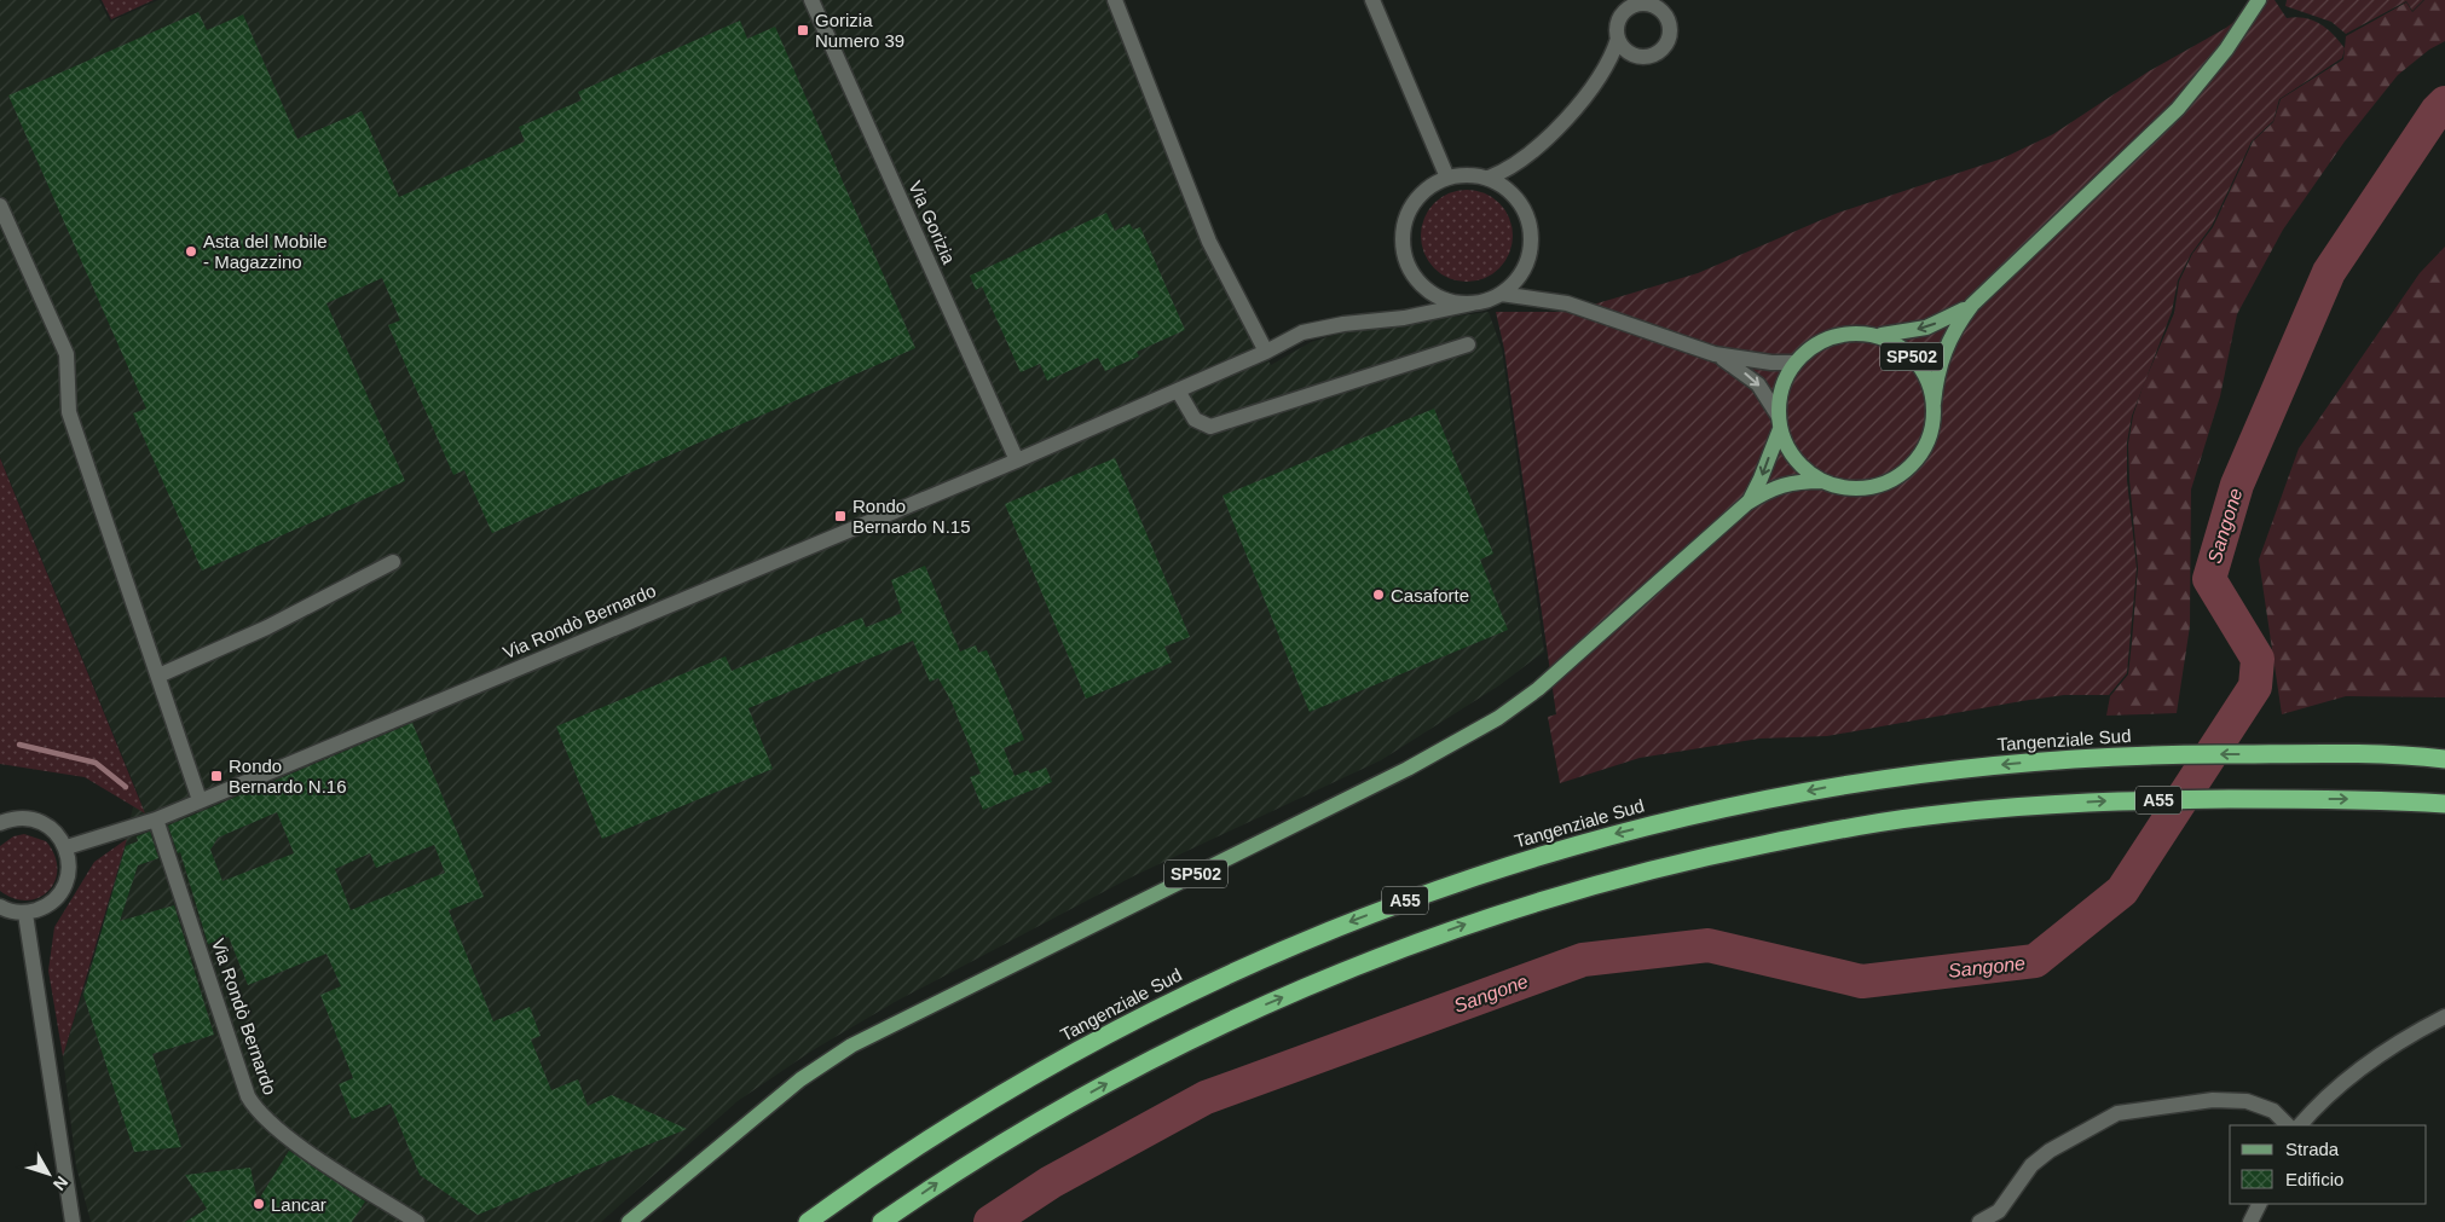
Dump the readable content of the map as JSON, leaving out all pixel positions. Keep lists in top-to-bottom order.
{
  "streets": {
    "highway": ["Tangenziale Sud", "A55"],
    "main road": ["SP502"],
    "street": ["Via Gorizia", "Via Rondò Bernardo"]
  },
  "crossings": [
    ["Via Gorizia", "Via Rondò Bernardo"]
  ],
  "water": ["Sangone"],
  "places": {
    "transit": ["Gorizia Numero 39", "Rondo Bernardo N.15", "Rondo Bernardo N.16"],
    "other": ["Asta del Mobile - Magazzino", "Casaforte", "Lancar"]
  },
  "legend": ["Strada", "Edificio"],
  "north": "bottom right"
}
